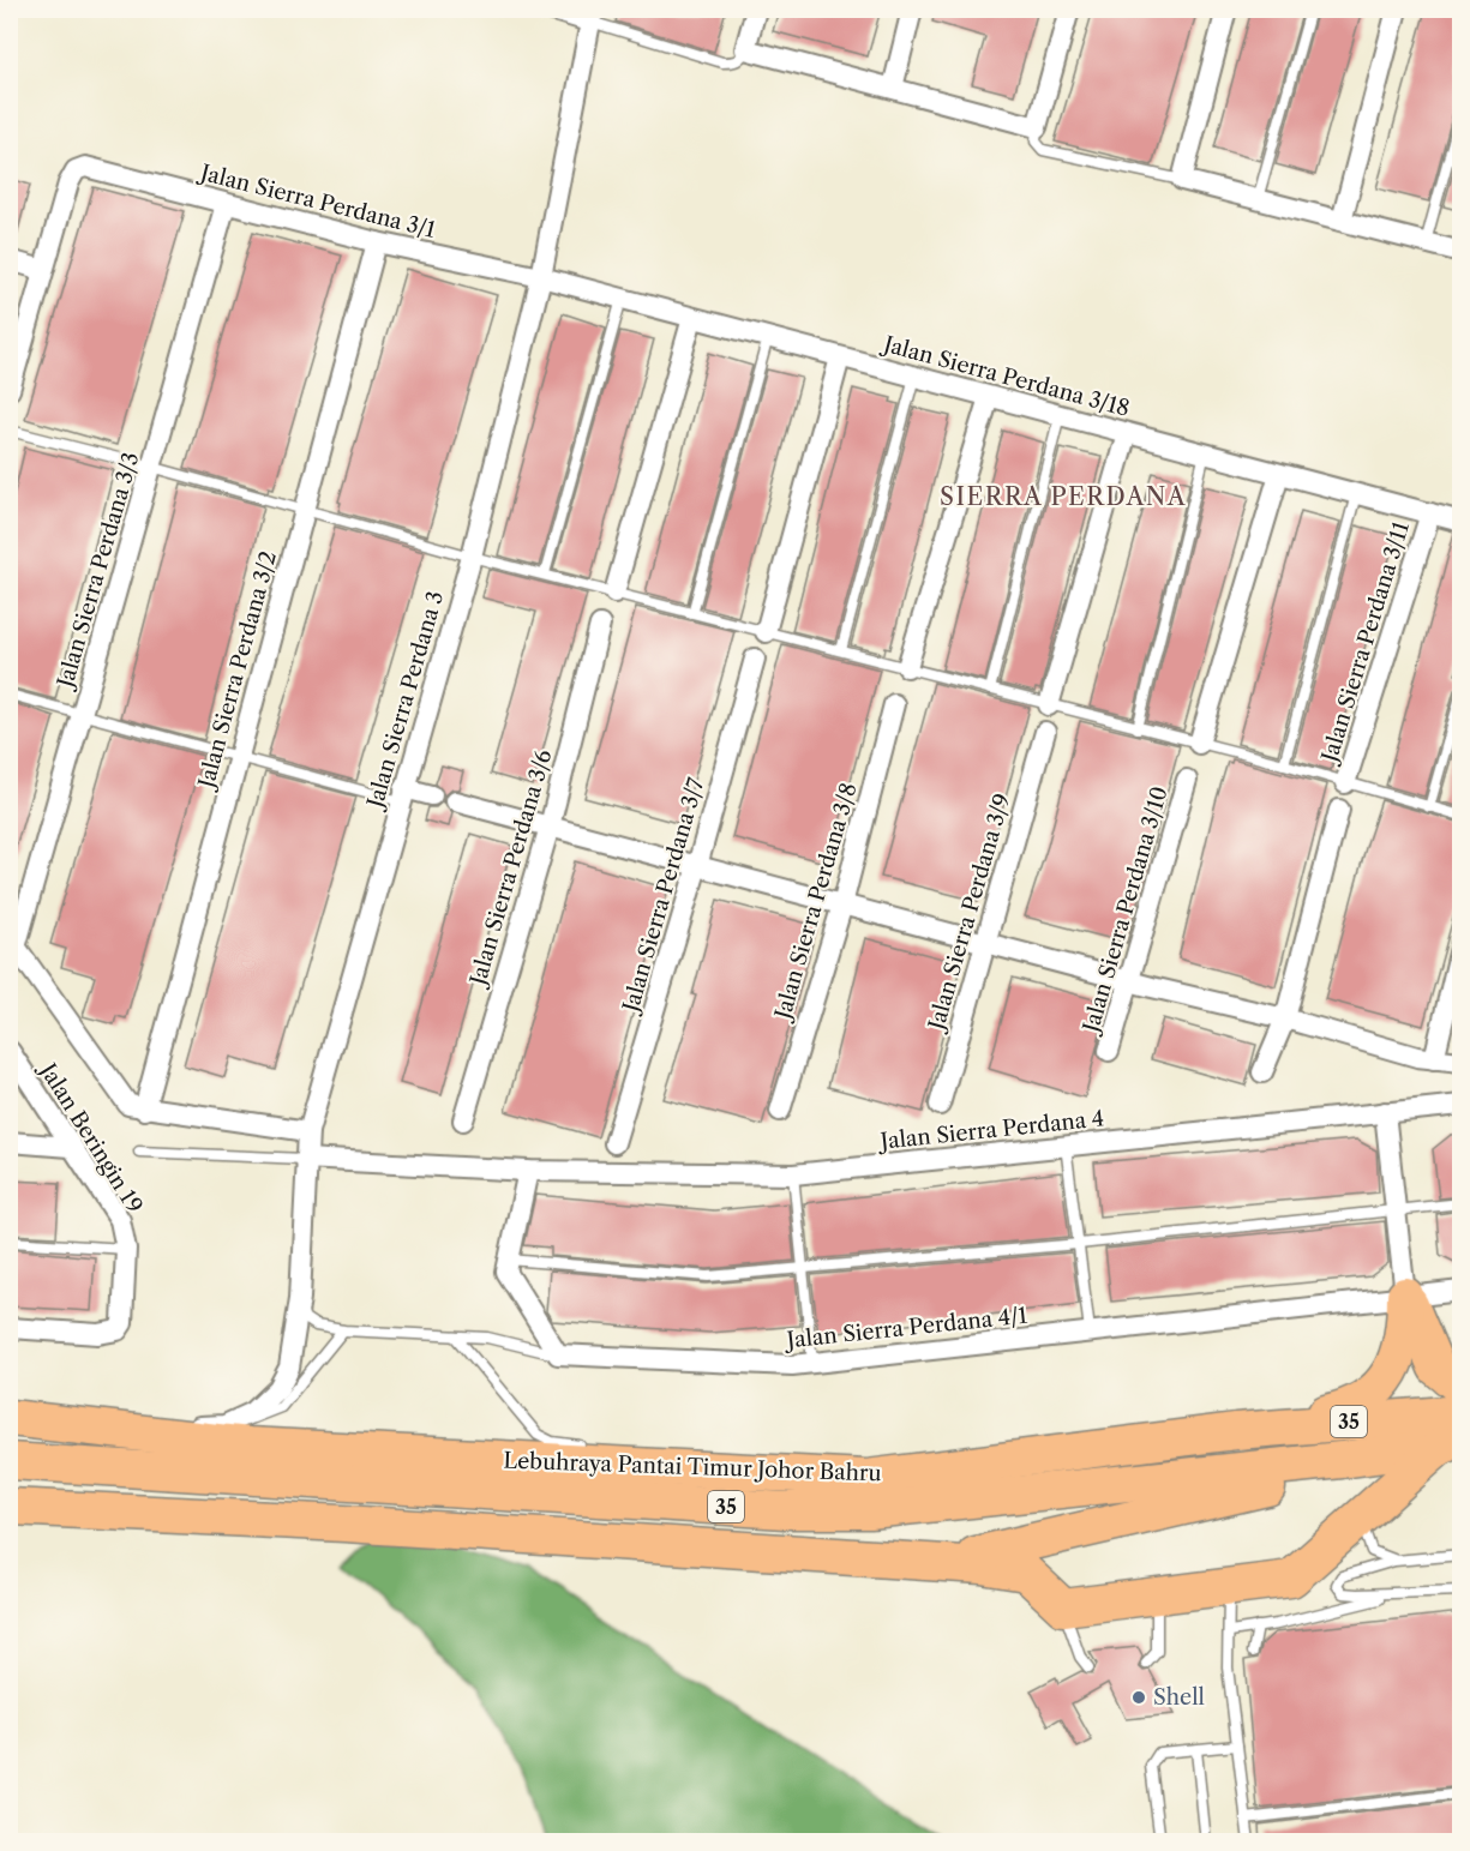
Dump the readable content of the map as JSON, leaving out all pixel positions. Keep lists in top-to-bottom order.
{
  "streets": {
    "highway": ["35", "Lebuhraya Pantai Timur Johor Bahru"],
    "street": [
      "Jalan Sierra Perdana 3/1",
      "Jalan Sierra Perdana 3/18",
      "Jalan Sierra Perdana 3/3",
      "Jalan Sierra Perdana 3/11",
      "Jalan Sierra Perdana 3/2",
      "Jalan Sierra Perdana 3",
      "Jalan Sierra Perdana 3/6",
      "Jalan Sierra Perdana 3/7",
      "Jalan Sierra Perdana 3/8",
      "Jalan Sierra Perdana 3/10",
      "Jalan Sierra Perdana 3/9",
      "Jalan Sierra Perdana 4",
      "Jalan Beringin 19",
      "Jalan Sierra Perdana 4/1"
    ]
  },
  "crossings": [
    ["Jalan Sierra Perdana 3/1", "Jalan Sierra Perdana 3/18"],
    ["Jalan Sierra Perdana 3/1", "Jalan Sierra Perdana 3/3"],
    ["Jalan Sierra Perdana 3/1", "Jalan Sierra Perdana 3/2"],
    ["Jalan Sierra Perdana 3/1", "Jalan Sierra Perdana 3"],
    ["Jalan Sierra Perdana 3/18", "Jalan Sierra Perdana 3/11"],
    ["Jalan Sierra Perdana 3/18", "Jalan Sierra Perdana 3"],
    ["Jalan Sierra Perdana 3", "Jalan Sierra Perdana 4"]
  ],
  "districts": ["SIERRA PERDANA"],
  "places": ["Shell"]
}
